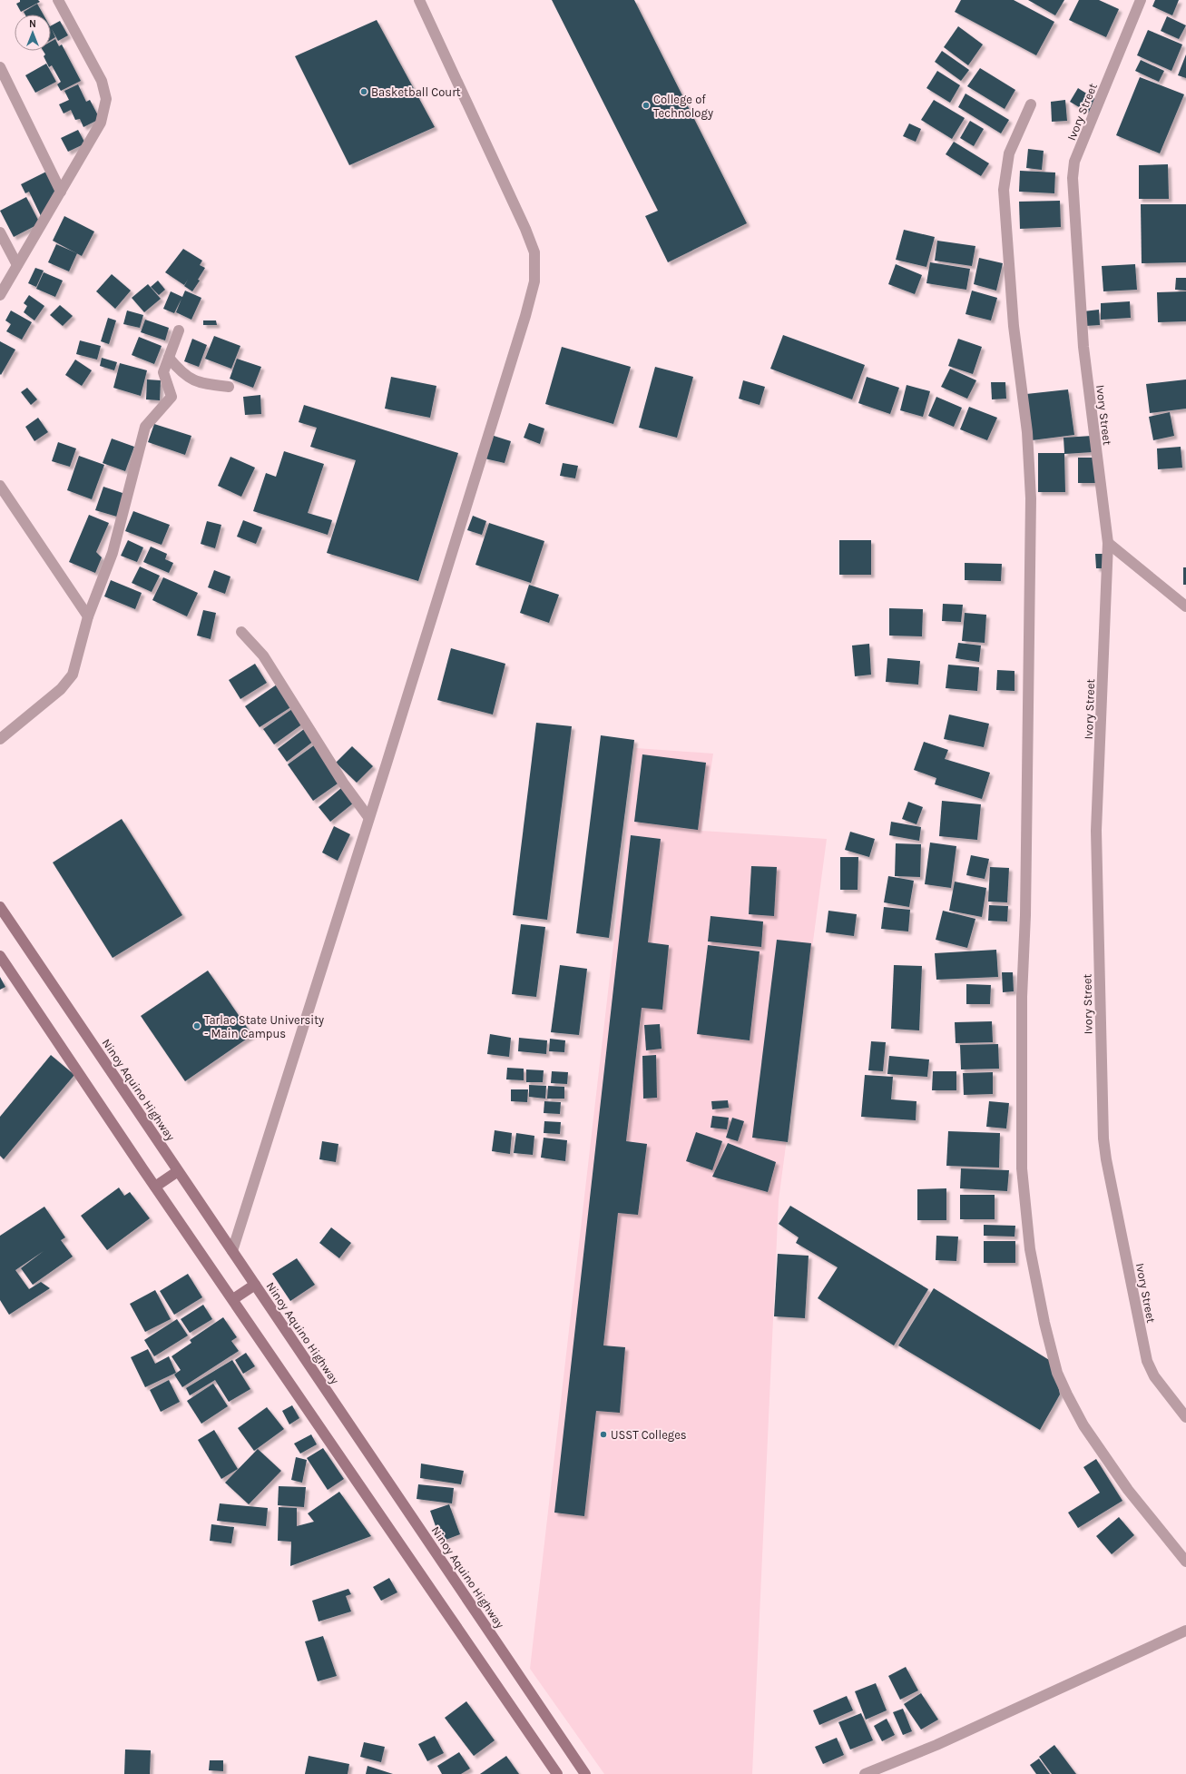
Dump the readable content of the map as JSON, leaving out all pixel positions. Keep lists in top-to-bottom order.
{
  "streets": {
    "main road": ["Ninoy Aquino Highway"],
    "street": ["Ivory Street"]
  },
  "places": [
    "Basketball Court",
    "College of Technology",
    "Tarlac State University - Main Campus",
    "USST Colleges"
  ],
  "north": "top"
}
